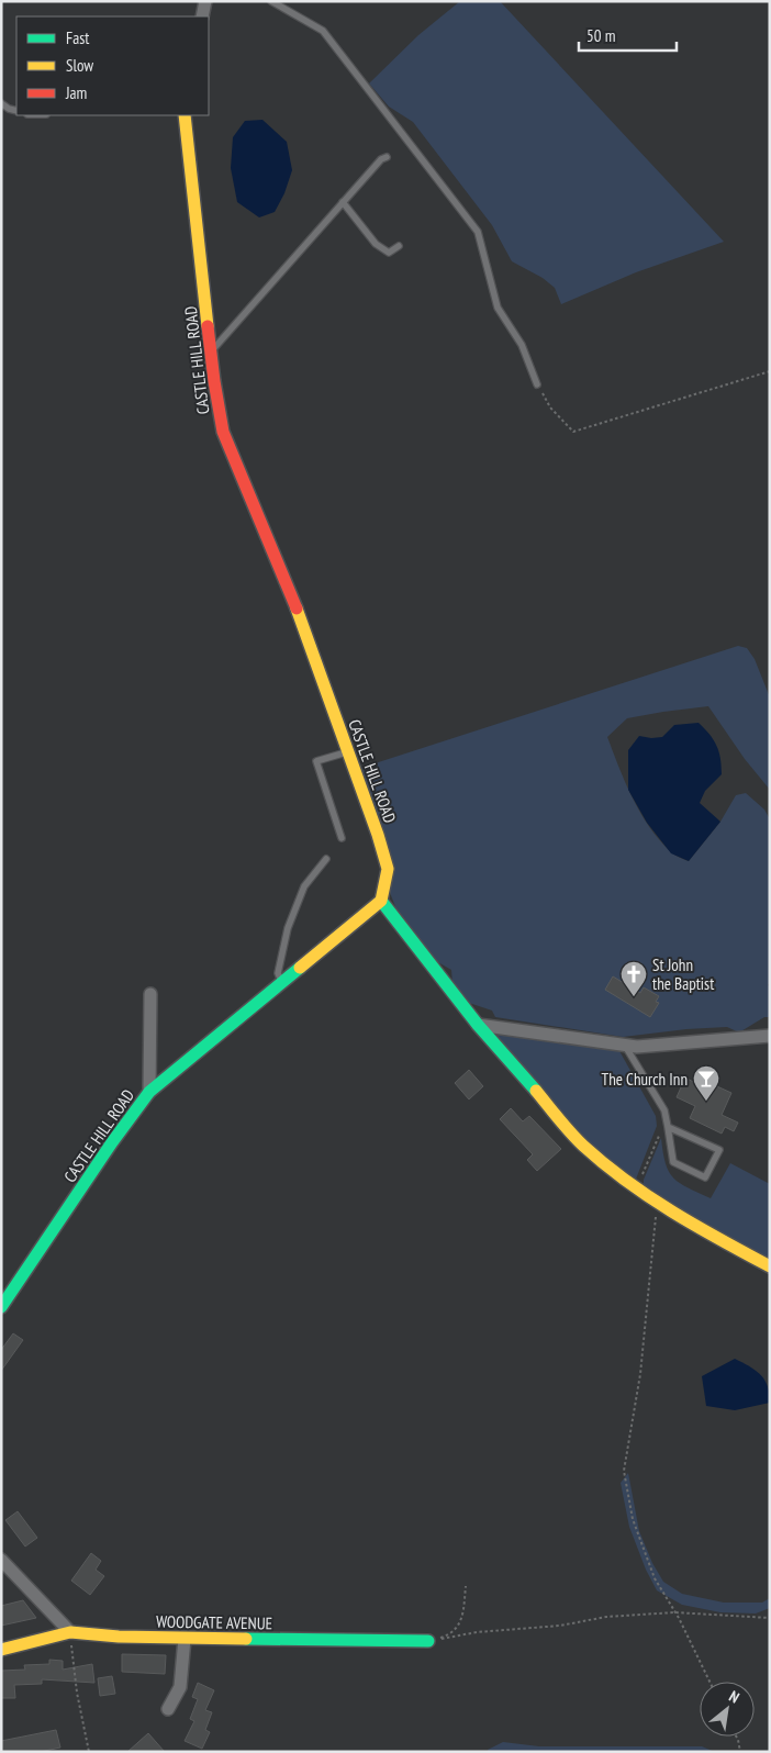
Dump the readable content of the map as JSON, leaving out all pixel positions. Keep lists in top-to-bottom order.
{
  "streets": {
    "street": ["CASTLE HILL ROAD", "WOODGATE AVENUE"]
  },
  "places": {
    "church": ["St John the Baptist"],
    "bar": ["The Church Inn"]
  },
  "legend": ["Fast", "Slow", "Jam"],
  "scale_bar": "50 m",
  "north": "top right"
}
